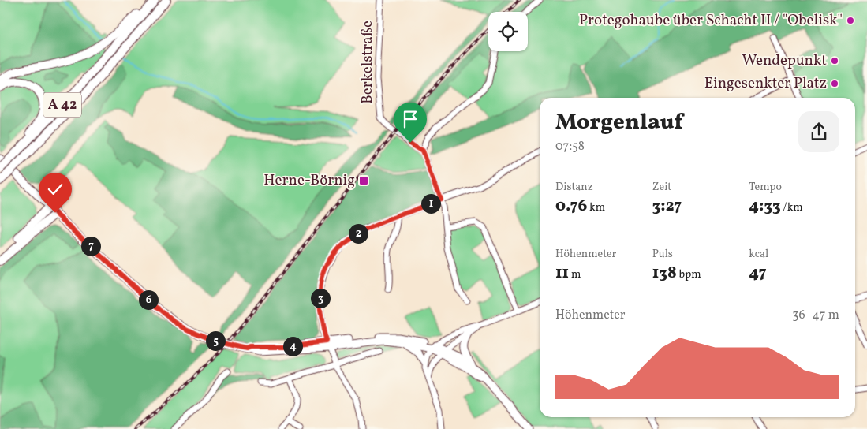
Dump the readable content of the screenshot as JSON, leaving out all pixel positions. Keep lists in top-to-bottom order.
{
  "streets": {
    "highway": ["A 42"],
    "street": ["Berkelstraße"]
  },
  "places": {
    "other": ["Protegohaube über Schacht II / \"Obelisk\"", "Wendepunkt", "Eingesenkter Platz"],
    "transit": ["Herne-Börnig"]
  },
  "page": {
    "heading": ["Morgenlauf", "07:58"],
    "stats": [
      ["Distanz", "0.76 km"],
      ["Zeit", "3:27"],
      ["Tempo", "4:33 /km"],
      ["Höhenmeter", "11 m"],
      ["Puls", "138 bpm"],
      ["kcal", "47"]
    ],
    "pins": [
      "1",
      "2",
      "7",
      "3",
      "6",
      "5",
      "4"
    ],
    "chart": ["Höhenmeter", "36–47 m"]
  }
}
